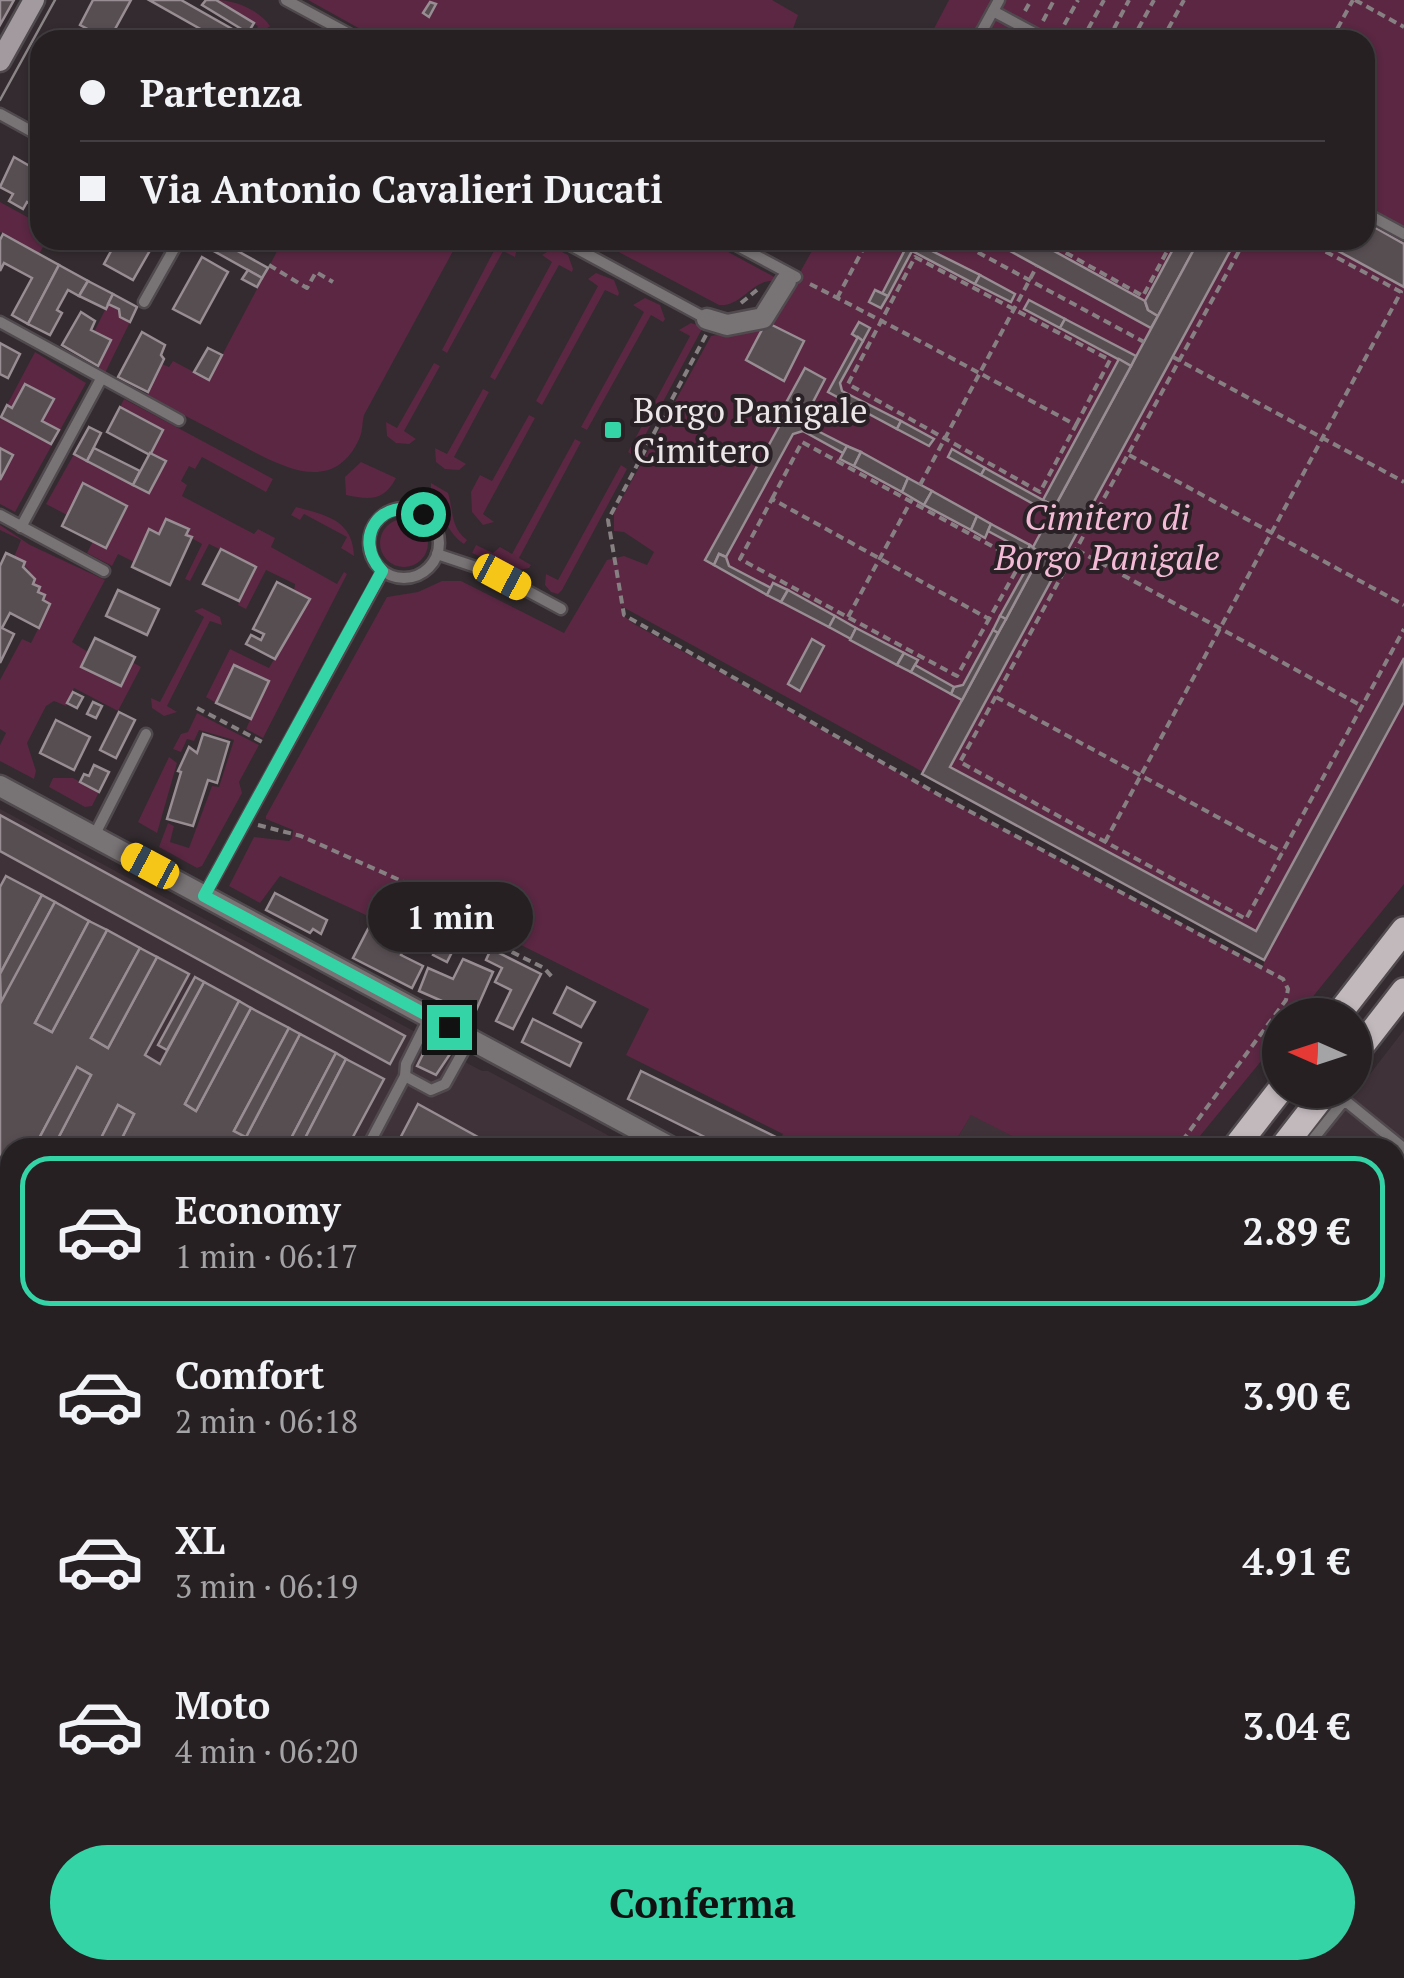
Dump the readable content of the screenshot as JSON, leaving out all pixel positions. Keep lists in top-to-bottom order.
{
  "parks": ["Cimitero di Borgo Panigale"],
  "places": {
    "transit": ["Borgo Panigale Cimitero"]
  },
  "north": "left",
  "page": {
    "banner": ["Partenza", "Via Antonio Cavalieri Ducati"],
    "bubble": "1 min",
    "list": [
      {
        "name": "Economy",
        "note": "1 min · 06:17",
        "value": "2.89 €"
      },
      {
        "name": "Comfort",
        "note": "2 min · 06:18",
        "value": "3.90 €"
      },
      {
        "name": "XL",
        "note": "3 min · 06:19",
        "value": "4.91 €"
      },
      {
        "name": "Moto",
        "note": "4 min · 06:20",
        "value": "3.04 €"
      }
    ],
    "buttons": "Conferma"
  }
}
